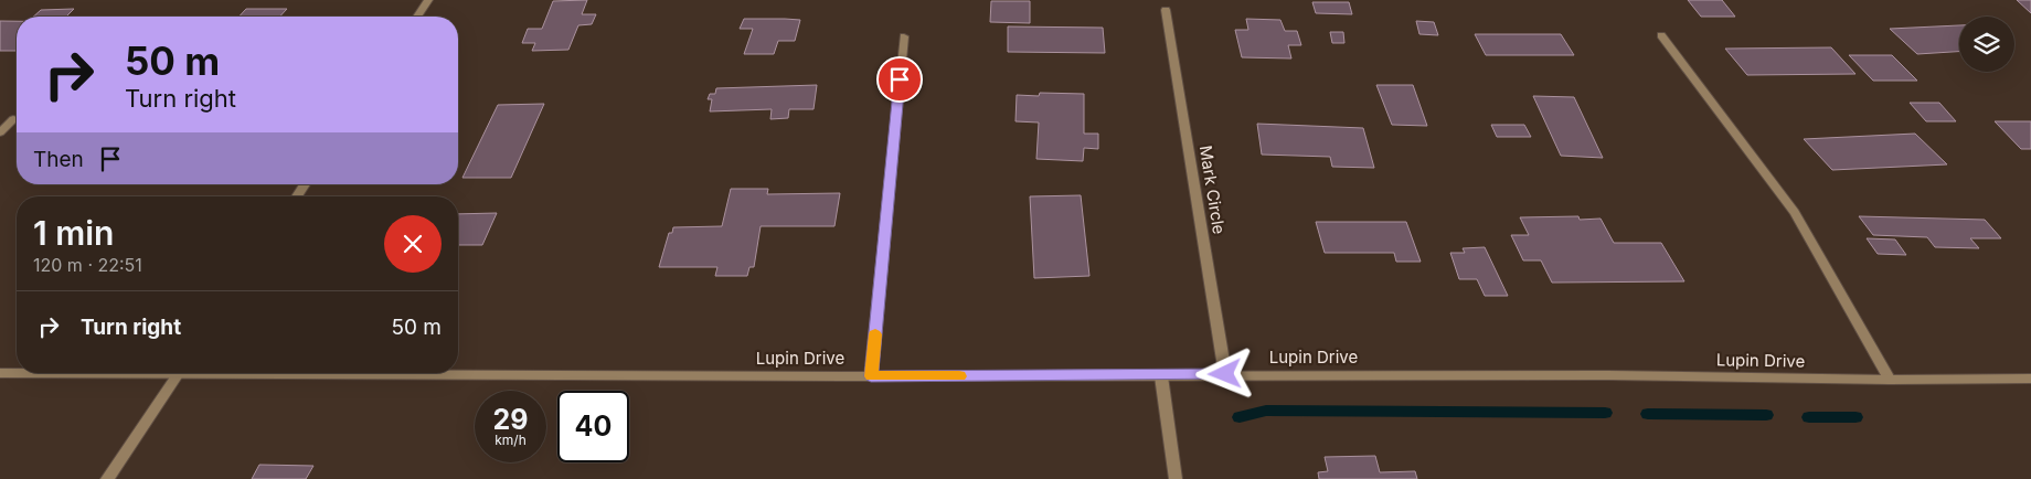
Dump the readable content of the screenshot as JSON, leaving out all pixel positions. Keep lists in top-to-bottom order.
{
  "streets": {
    "street": ["Mark Circle", "Lupin Drive"]
  },
  "crossings": [
    ["Mark Circle", "Lupin Drive"]
  ],
  "page": {
    "turn": ["50 m", "Turn right"],
    "then": "Then",
    "heading": ["1 min", "120 m · 22:51"],
    "list": [
      {
        "name": "Turn right",
        "value": "50 m"
      }
    ],
    "speed": "29 km/h",
    "limit": "40"
  }
}
